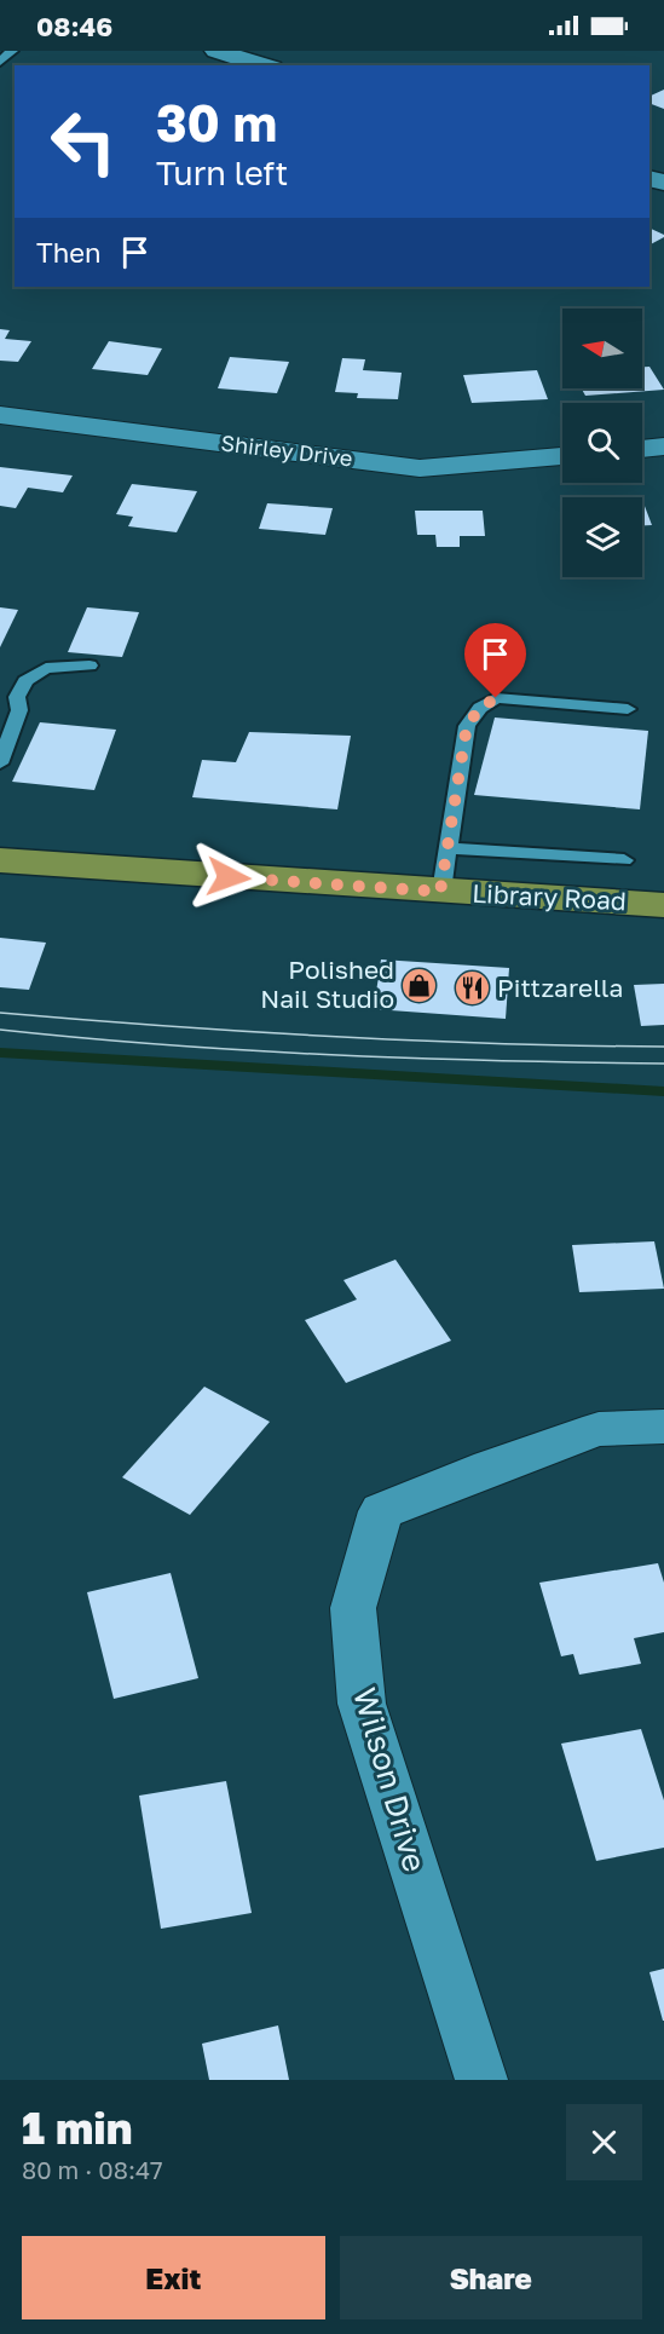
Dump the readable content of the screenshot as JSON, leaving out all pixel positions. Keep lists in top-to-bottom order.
{
  "streets": {
    "main road": ["Library Road"],
    "street": ["Shirley Drive", "Wilson Drive"]
  },
  "places": {
    "shop": ["Polished Nail Studio"],
    "restaurant": ["Pittzarella"]
  },
  "north": "left",
  "page": {
    "status": "08:46",
    "turn": ["30 m", "Turn left"],
    "then": "Then",
    "heading": ["1 min", "80 m · 08:47"],
    "buttons": ["Exit", "Share"]
  }
}
